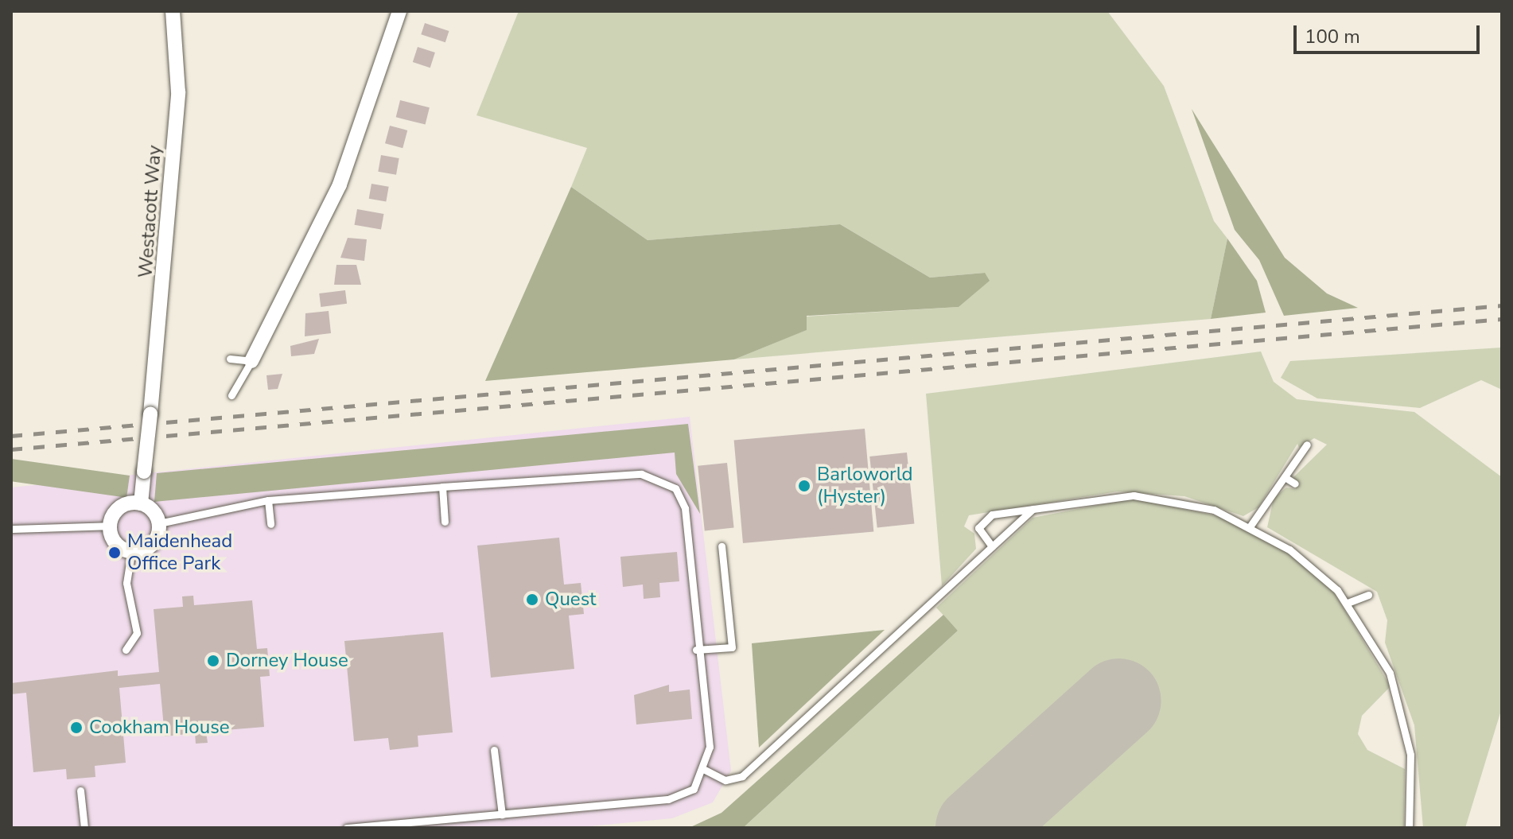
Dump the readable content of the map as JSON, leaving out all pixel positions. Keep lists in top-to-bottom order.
{
  "streets": {
    "street": ["Westacott Way"]
  },
  "places": [
    "Barloworld (Hyster)",
    "Maidenhead Office Park",
    "Quest",
    "Dorney House",
    "Cookham House"
  ],
  "scale_bar": "100 m"
}
